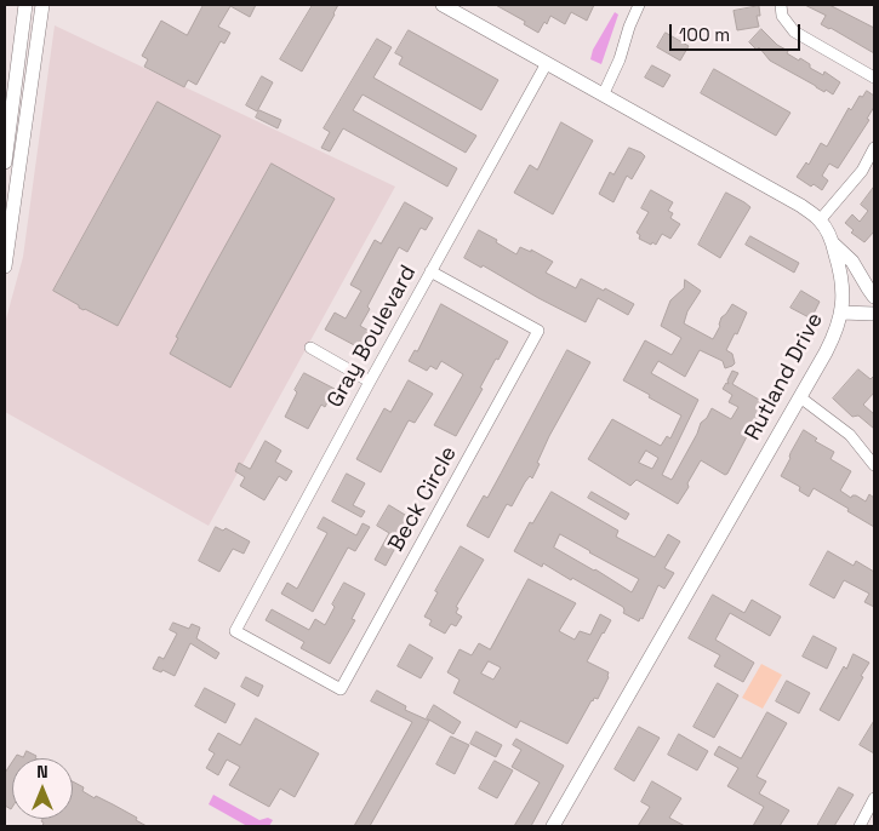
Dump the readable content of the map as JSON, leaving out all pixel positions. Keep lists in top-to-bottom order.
{
  "streets": {
    "street": ["Gray Boulevard", "Rutland Drive", "Beck Circle"]
  },
  "crossings": [
    ["Gray Boulevard", "Rutland Drive"],
    ["Gray Boulevard", "Beck Circle"]
  ],
  "scale_bar": "100 m",
  "north": "top"
}
